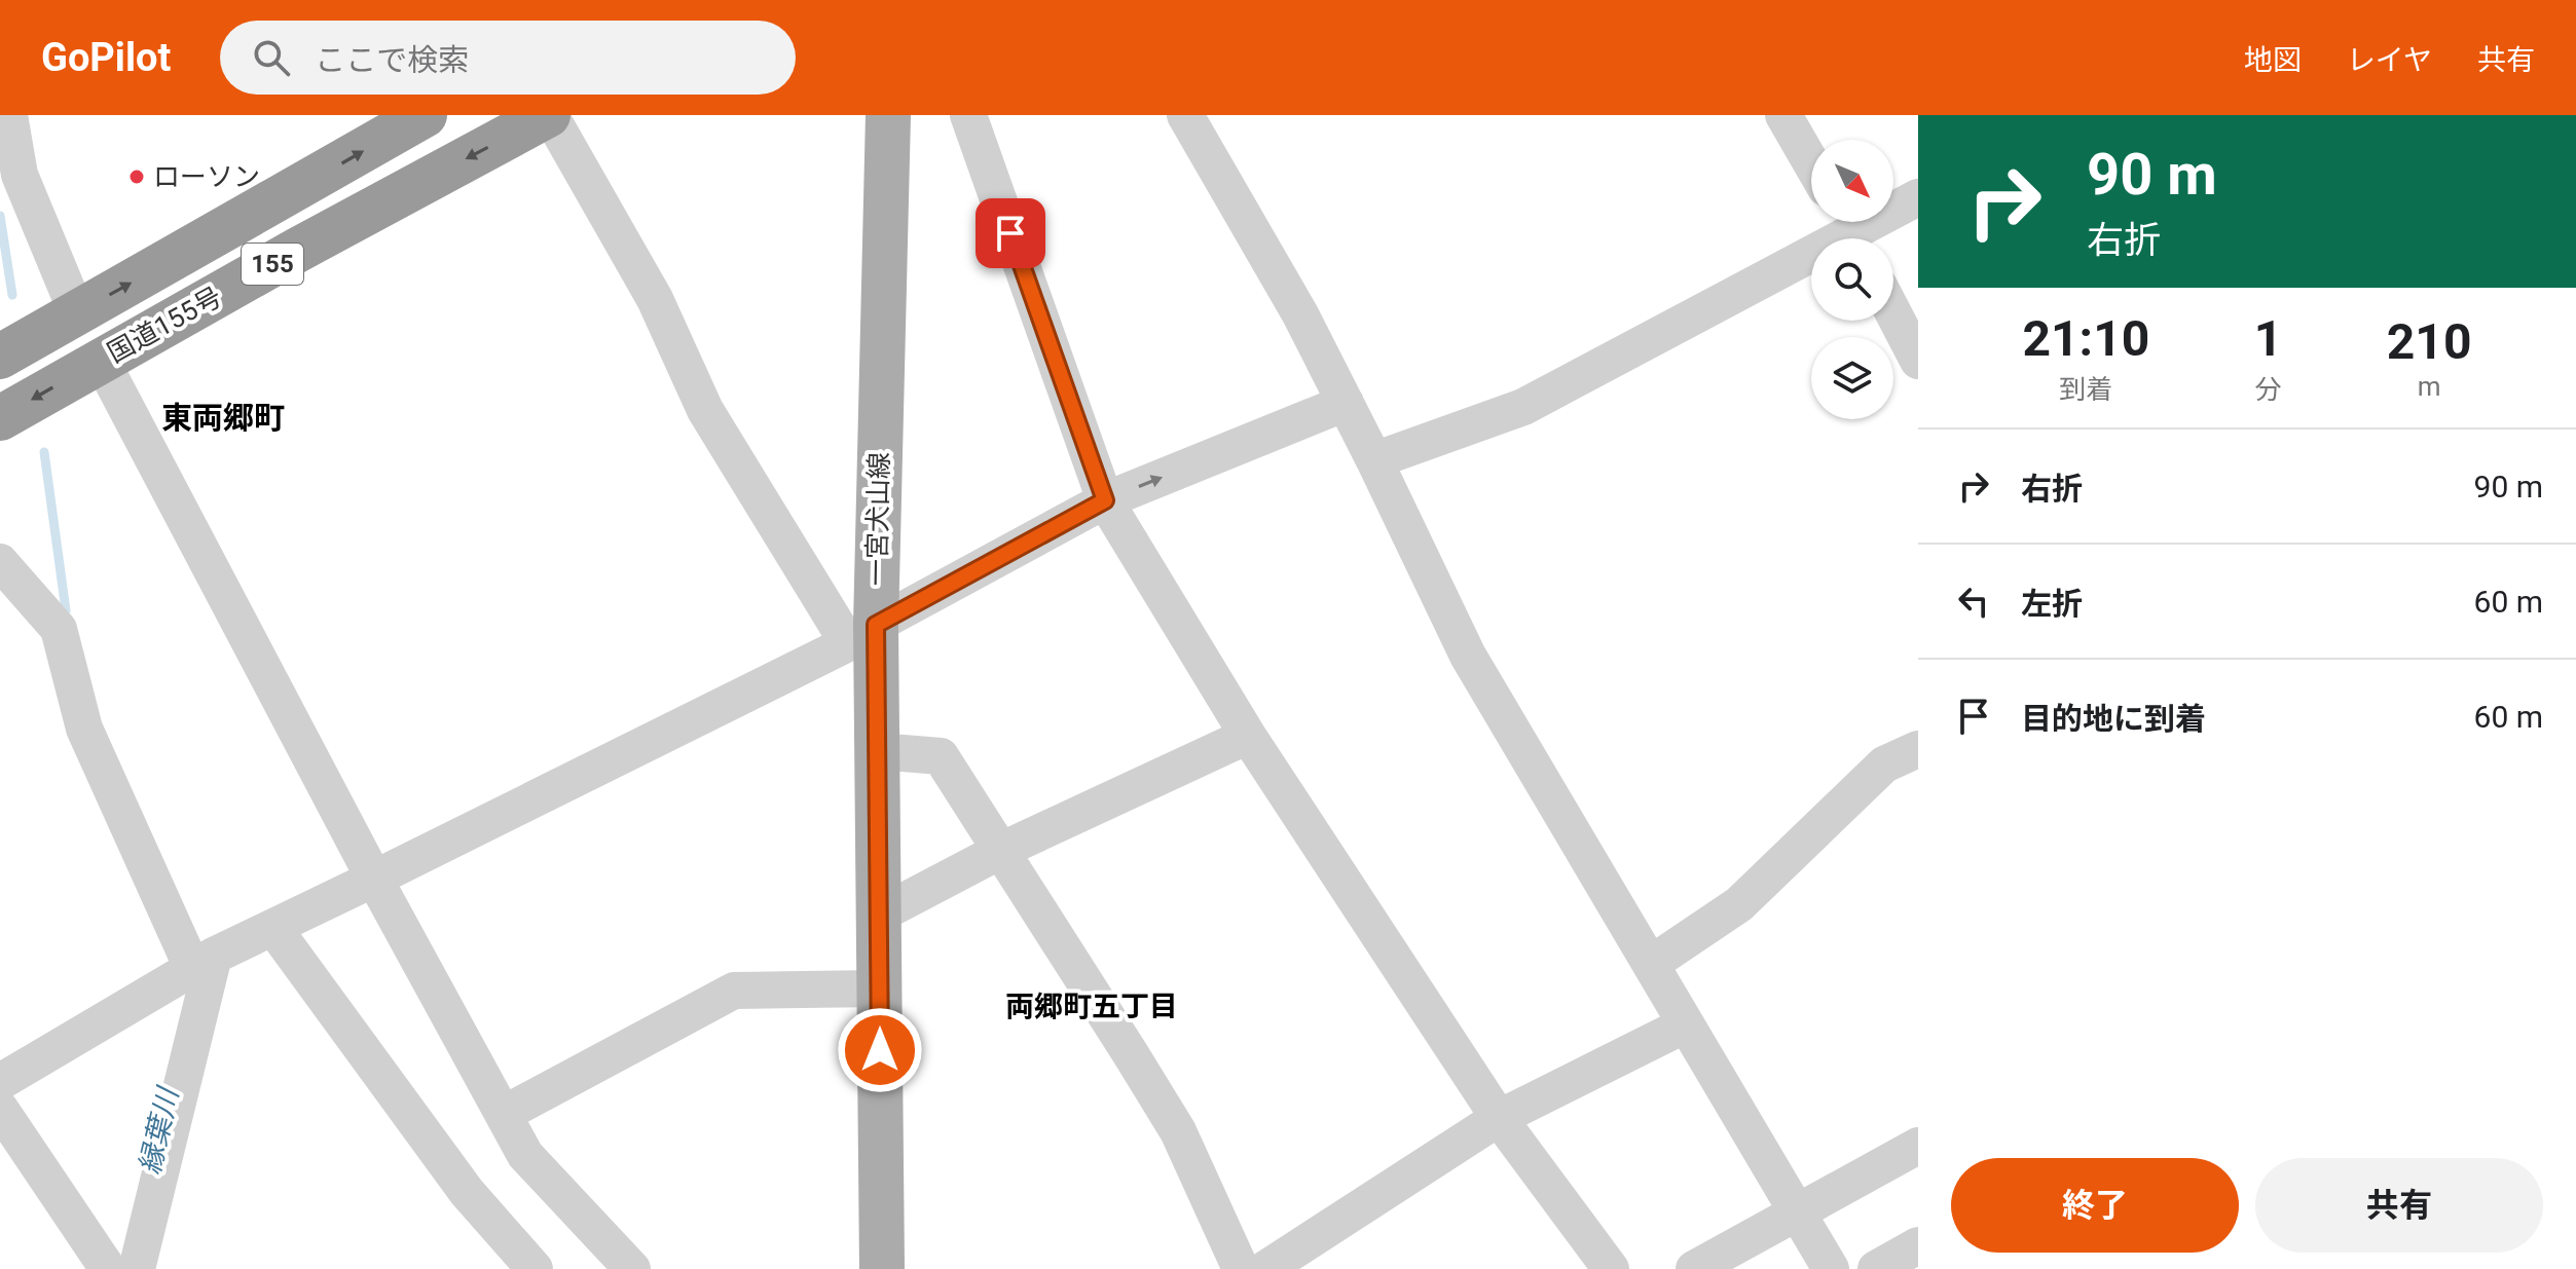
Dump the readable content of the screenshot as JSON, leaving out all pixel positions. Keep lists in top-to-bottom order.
{
  "streets": {
    "highway": ["155", "国道155号"],
    "main road": ["一宮犬山線"]
  },
  "districts": ["東両郷町", "両郷町五丁目"],
  "water": ["縁葉川"],
  "places": ["ローソン"],
  "north": "bottom right",
  "page": {
    "header": "GoPilot",
    "search": "ここで検索",
    "nav": ["地図", "レイヤ", "共有"],
    "turn": ["90 m", "右折"],
    "eta": [
      "21:10",
      "到着",
      "1",
      "分",
      "210",
      "m"
    ],
    "list": [
      {
        "name": "右折",
        "value": "90 m"
      },
      {
        "name": "左折",
        "value": "60 m"
      },
      {
        "name": "目的地に到着",
        "value": "60 m"
      }
    ],
    "buttons": ["終了", "共有"]
  }
}
